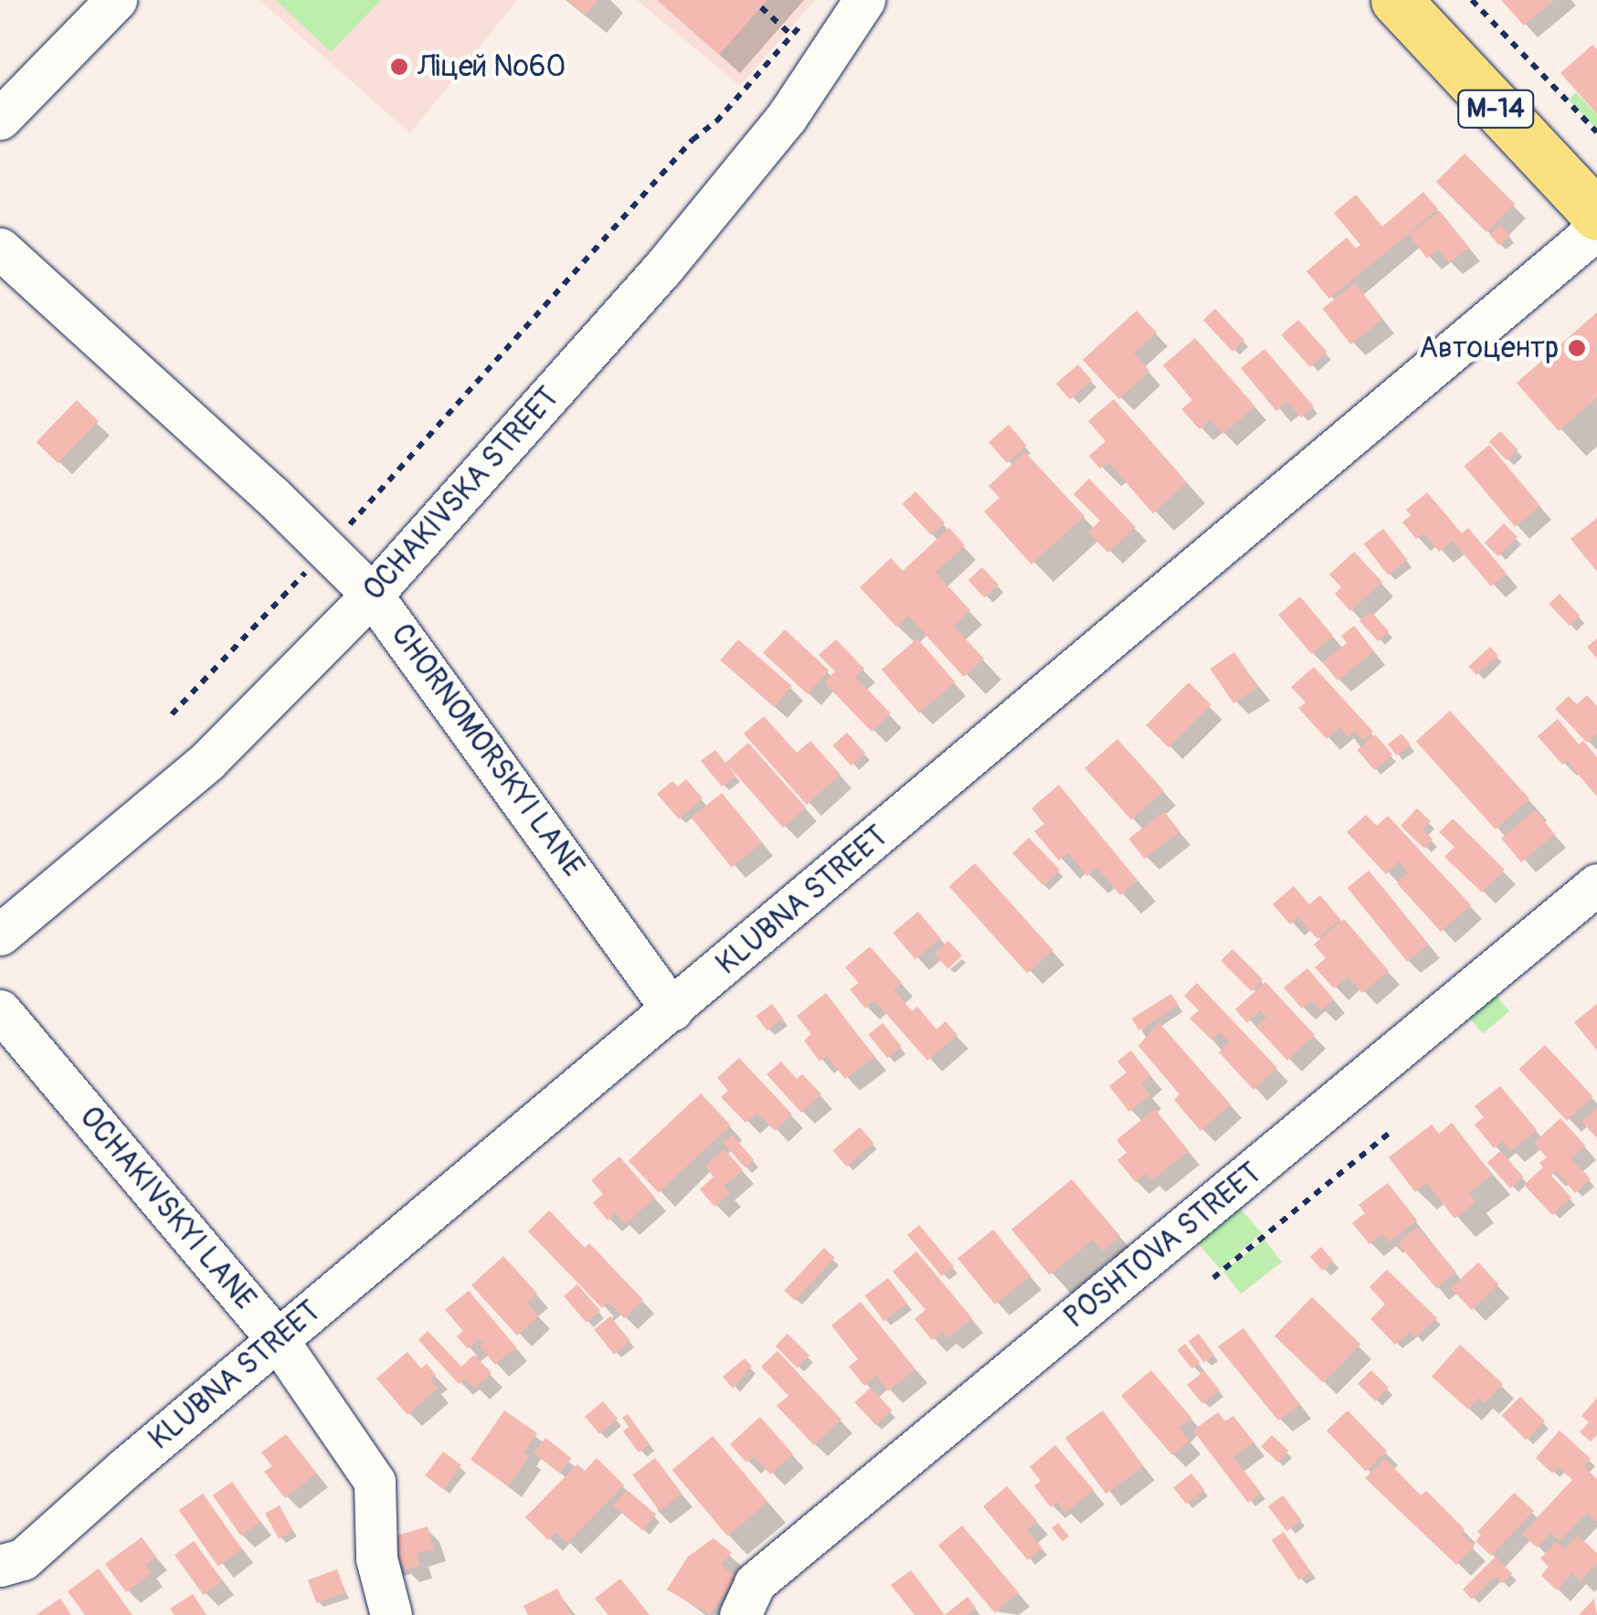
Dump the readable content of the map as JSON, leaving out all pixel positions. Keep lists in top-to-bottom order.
{
  "streets": {
    "highway": ["М-14"],
    "street": [
      "OCHAKIVSKA STREET",
      "CHORNOMORSKYI LANE",
      "KLUBNA STREET",
      "OCHAKIVSKYI LANE",
      "POSHTOVA STREET"
    ]
  },
  "crossings": [
    ["OCHAKIVSKA STREET", "CHORNOMORSKYI LANE"],
    ["CHORNOMORSKYI LANE", "KLUBNA STREET"],
    ["KLUBNA STREET", "OCHAKIVSKYI LANE"]
  ],
  "places": ["Ліцей №60", "Автоцентр"]
}
